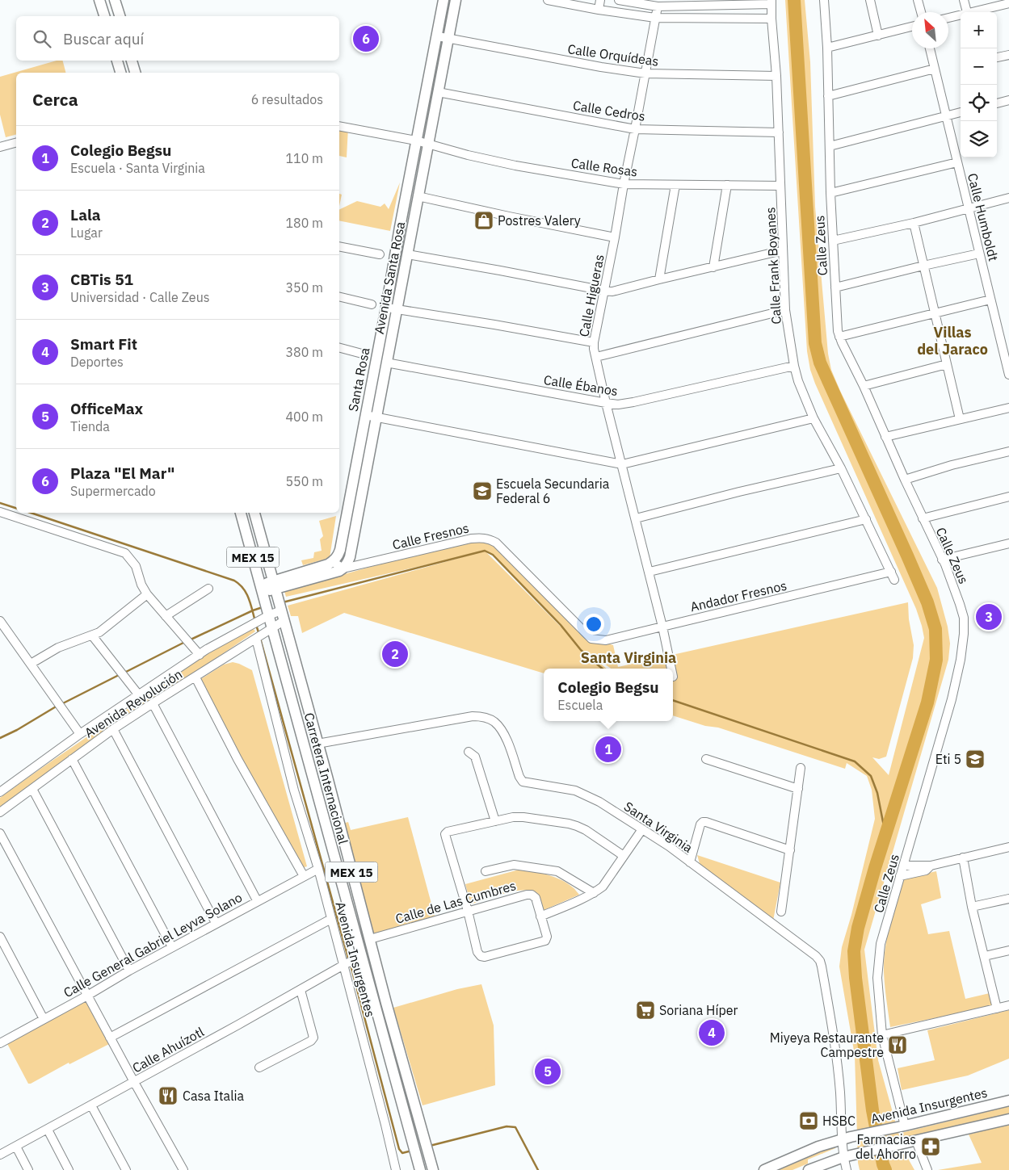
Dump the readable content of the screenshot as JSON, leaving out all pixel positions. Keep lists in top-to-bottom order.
{
  "streets": {
    "main road": [
      "Avenida Santa Rosa",
      "Santa Rosa",
      "MEX 15",
      "Carretera Internacional",
      "Avenida Insurgentes"
    ],
    "street": [
      "Calle Orquídeas",
      "Calle Cedros",
      "Calle Rosas",
      "Calle Humboldt",
      "Calle Zeus",
      "Calle Frank Boyanes",
      "Calle Higueras",
      "Calle Ébanos",
      "Calle Fresnos",
      "Andador Fresnos",
      "Avenida Revolución",
      "Santa Virginia",
      "Calle de Las Cumbres",
      "Calle General Gabriel Leyva Solano",
      "Calle Ahuízotl"
    ]
  },
  "crossings": [
    ["Calle Orquídeas", "Calle Frank Boyanes"],
    ["Calle Orquídeas", "Avenida Santa Rosa"],
    ["Calle Orquídeas", "Calle Higueras"],
    ["Calle Cedros", "Calle Frank Boyanes"],
    ["Calle Cedros", "Avenida Santa Rosa"],
    ["Calle Cedros", "Calle Higueras"],
    ["Calle Rosas", "Calle Frank Boyanes"],
    ["Calle Rosas", "Avenida Santa Rosa"],
    ["Calle Rosas", "Calle Higueras"],
    ["Calle Zeus", "Avenida Insurgentes"],
    ["Calle Frank Boyanes", "Calle Ébanos"],
    ["Calle Frank Boyanes", "Andador Fresnos"],
    ["Avenida Santa Rosa", "Calle Ébanos"],
    ["Avenida Santa Rosa", "Calle Fresnos"],
    ["Calle Higueras", "Calle Ébanos"],
    ["Calle Higueras", "Andador Fresnos"],
    ["Calle Fresnos", "Andador Fresnos"],
    ["Avenida Revolución", "Carretera Internacional"],
    ["Avenida Revolución", "Avenida Insurgentes"],
    ["Carretera Internacional", "Santa Virginia"],
    ["Carretera Internacional", "Calle de Las Cumbres"],
    ["Carretera Internacional", "Calle Ahuízotl"],
    ["Santa Virginia", "Avenida Insurgentes"],
    ["Calle General Gabriel Leyva Solano", "Avenida Insurgentes"],
    ["Avenida Insurgentes", "Calle Ahuízotl"]
  ],
  "districts": ["Villas del Jaraco", "Santa Virginia"],
  "places": {
    "shop": ["Postres Valery"],
    "school or university": ["Escuela Secundaria Federal 6", "Eti 5"],
    "supermarket": ["Soriana Híper"],
    "restaurant": ["Miyeya Restaurante Campestre", "Casa Italia"],
    "bank": ["HSBC"],
    "pharmacy": ["Farmacias del Ahorro"]
  },
  "north": "top left",
  "page": {
    "map_buttons": ["+", "−"],
    "search": "Buscar aquí",
    "pins": [
      "6",
      "3",
      "2",
      "1",
      "4",
      "5"
    ],
    "heading": ["Cerca", "6 resultados"],
    "list": [
      {
        "mark": "1",
        "name": "Colegio Begsu",
        "note": "Escuela · Santa Virginia",
        "value": "110 m"
      },
      {
        "mark": "2",
        "name": "Lala",
        "note": "Lugar",
        "value": "180 m"
      },
      {
        "mark": "3",
        "name": "CBTis 51",
        "note": "Universidad · Calle Zeus",
        "value": "350 m"
      },
      {
        "mark": "4",
        "name": "Smart Fit",
        "note": "Deportes",
        "value": "380 m"
      },
      {
        "mark": "5",
        "name": "OfficeMax",
        "note": "Tienda",
        "value": "400 m"
      },
      {
        "mark": "6",
        "name": "Plaza \"El Mar\"",
        "note": "Supermercado",
        "value": "550 m"
      }
    ],
    "popup": ["Colegio Begsu", "Escuela"]
  }
}
